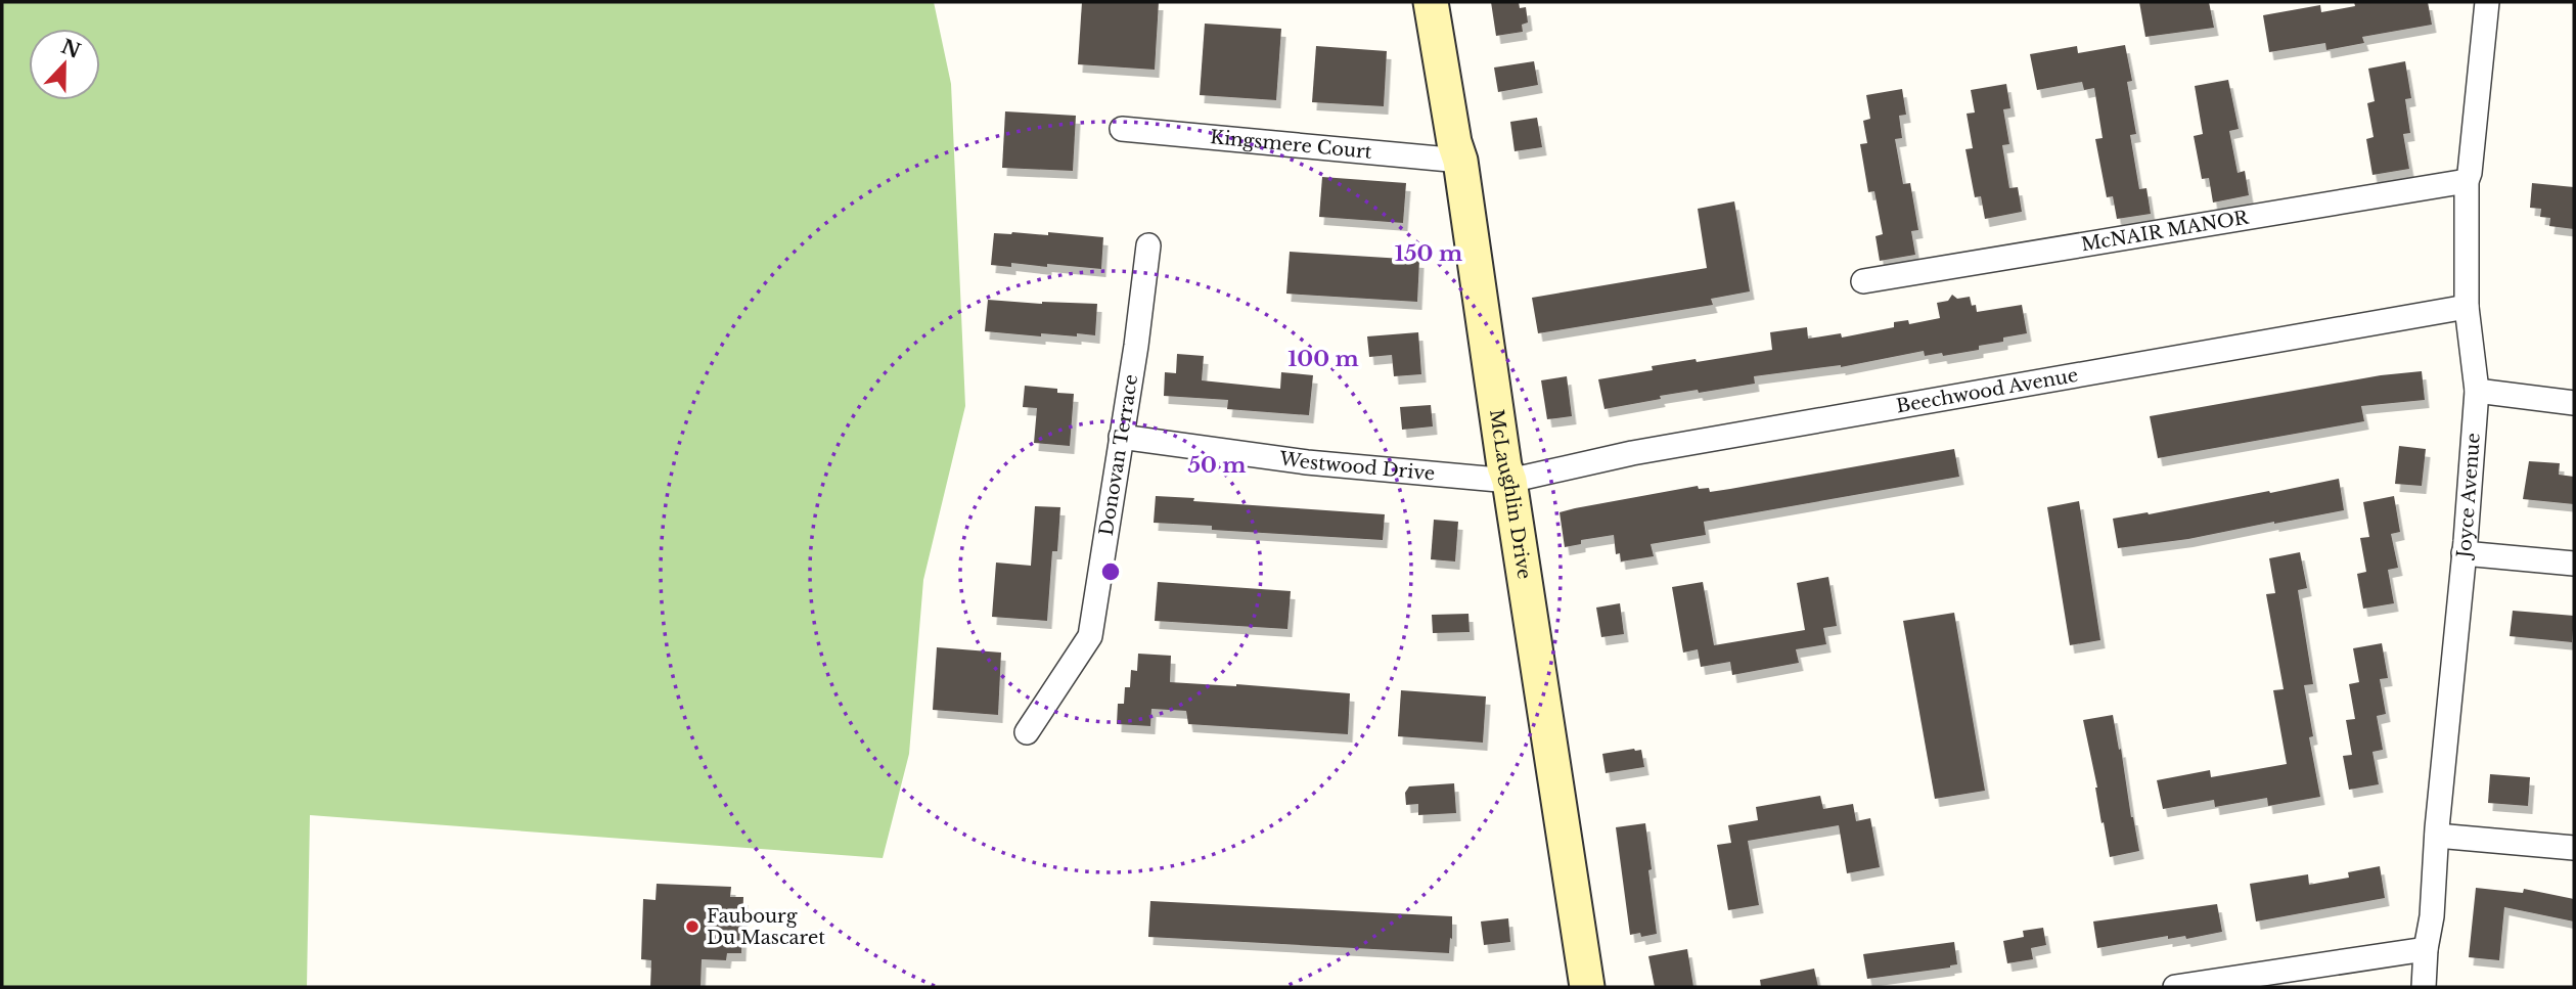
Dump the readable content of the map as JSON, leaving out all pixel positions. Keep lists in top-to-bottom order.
{
  "streets": {
    "main road": ["McLaughlin Drive"],
    "street": [
      "Kingsmere Court",
      "McNAIR MANOR",
      "Beechwood Avenue",
      "Donovan Terrace",
      "Westwood Drive",
      "Joyce Avenue"
    ]
  },
  "crossings": [
    ["Kingsmere Court", "McLaughlin Drive"],
    ["McNAIR MANOR", "Joyce Avenue"],
    ["Beechwood Avenue", "Westwood Drive"],
    ["Beechwood Avenue", "McLaughlin Drive"],
    ["Beechwood Avenue", "Joyce Avenue"],
    ["Donovan Terrace", "Westwood Drive"],
    ["Westwood Drive", "McLaughlin Drive"]
  ],
  "places": ["Faubourg Du Mascaret"],
  "north": "top",
  "rings": ["150 m", "100 m", "50 m"]
}
